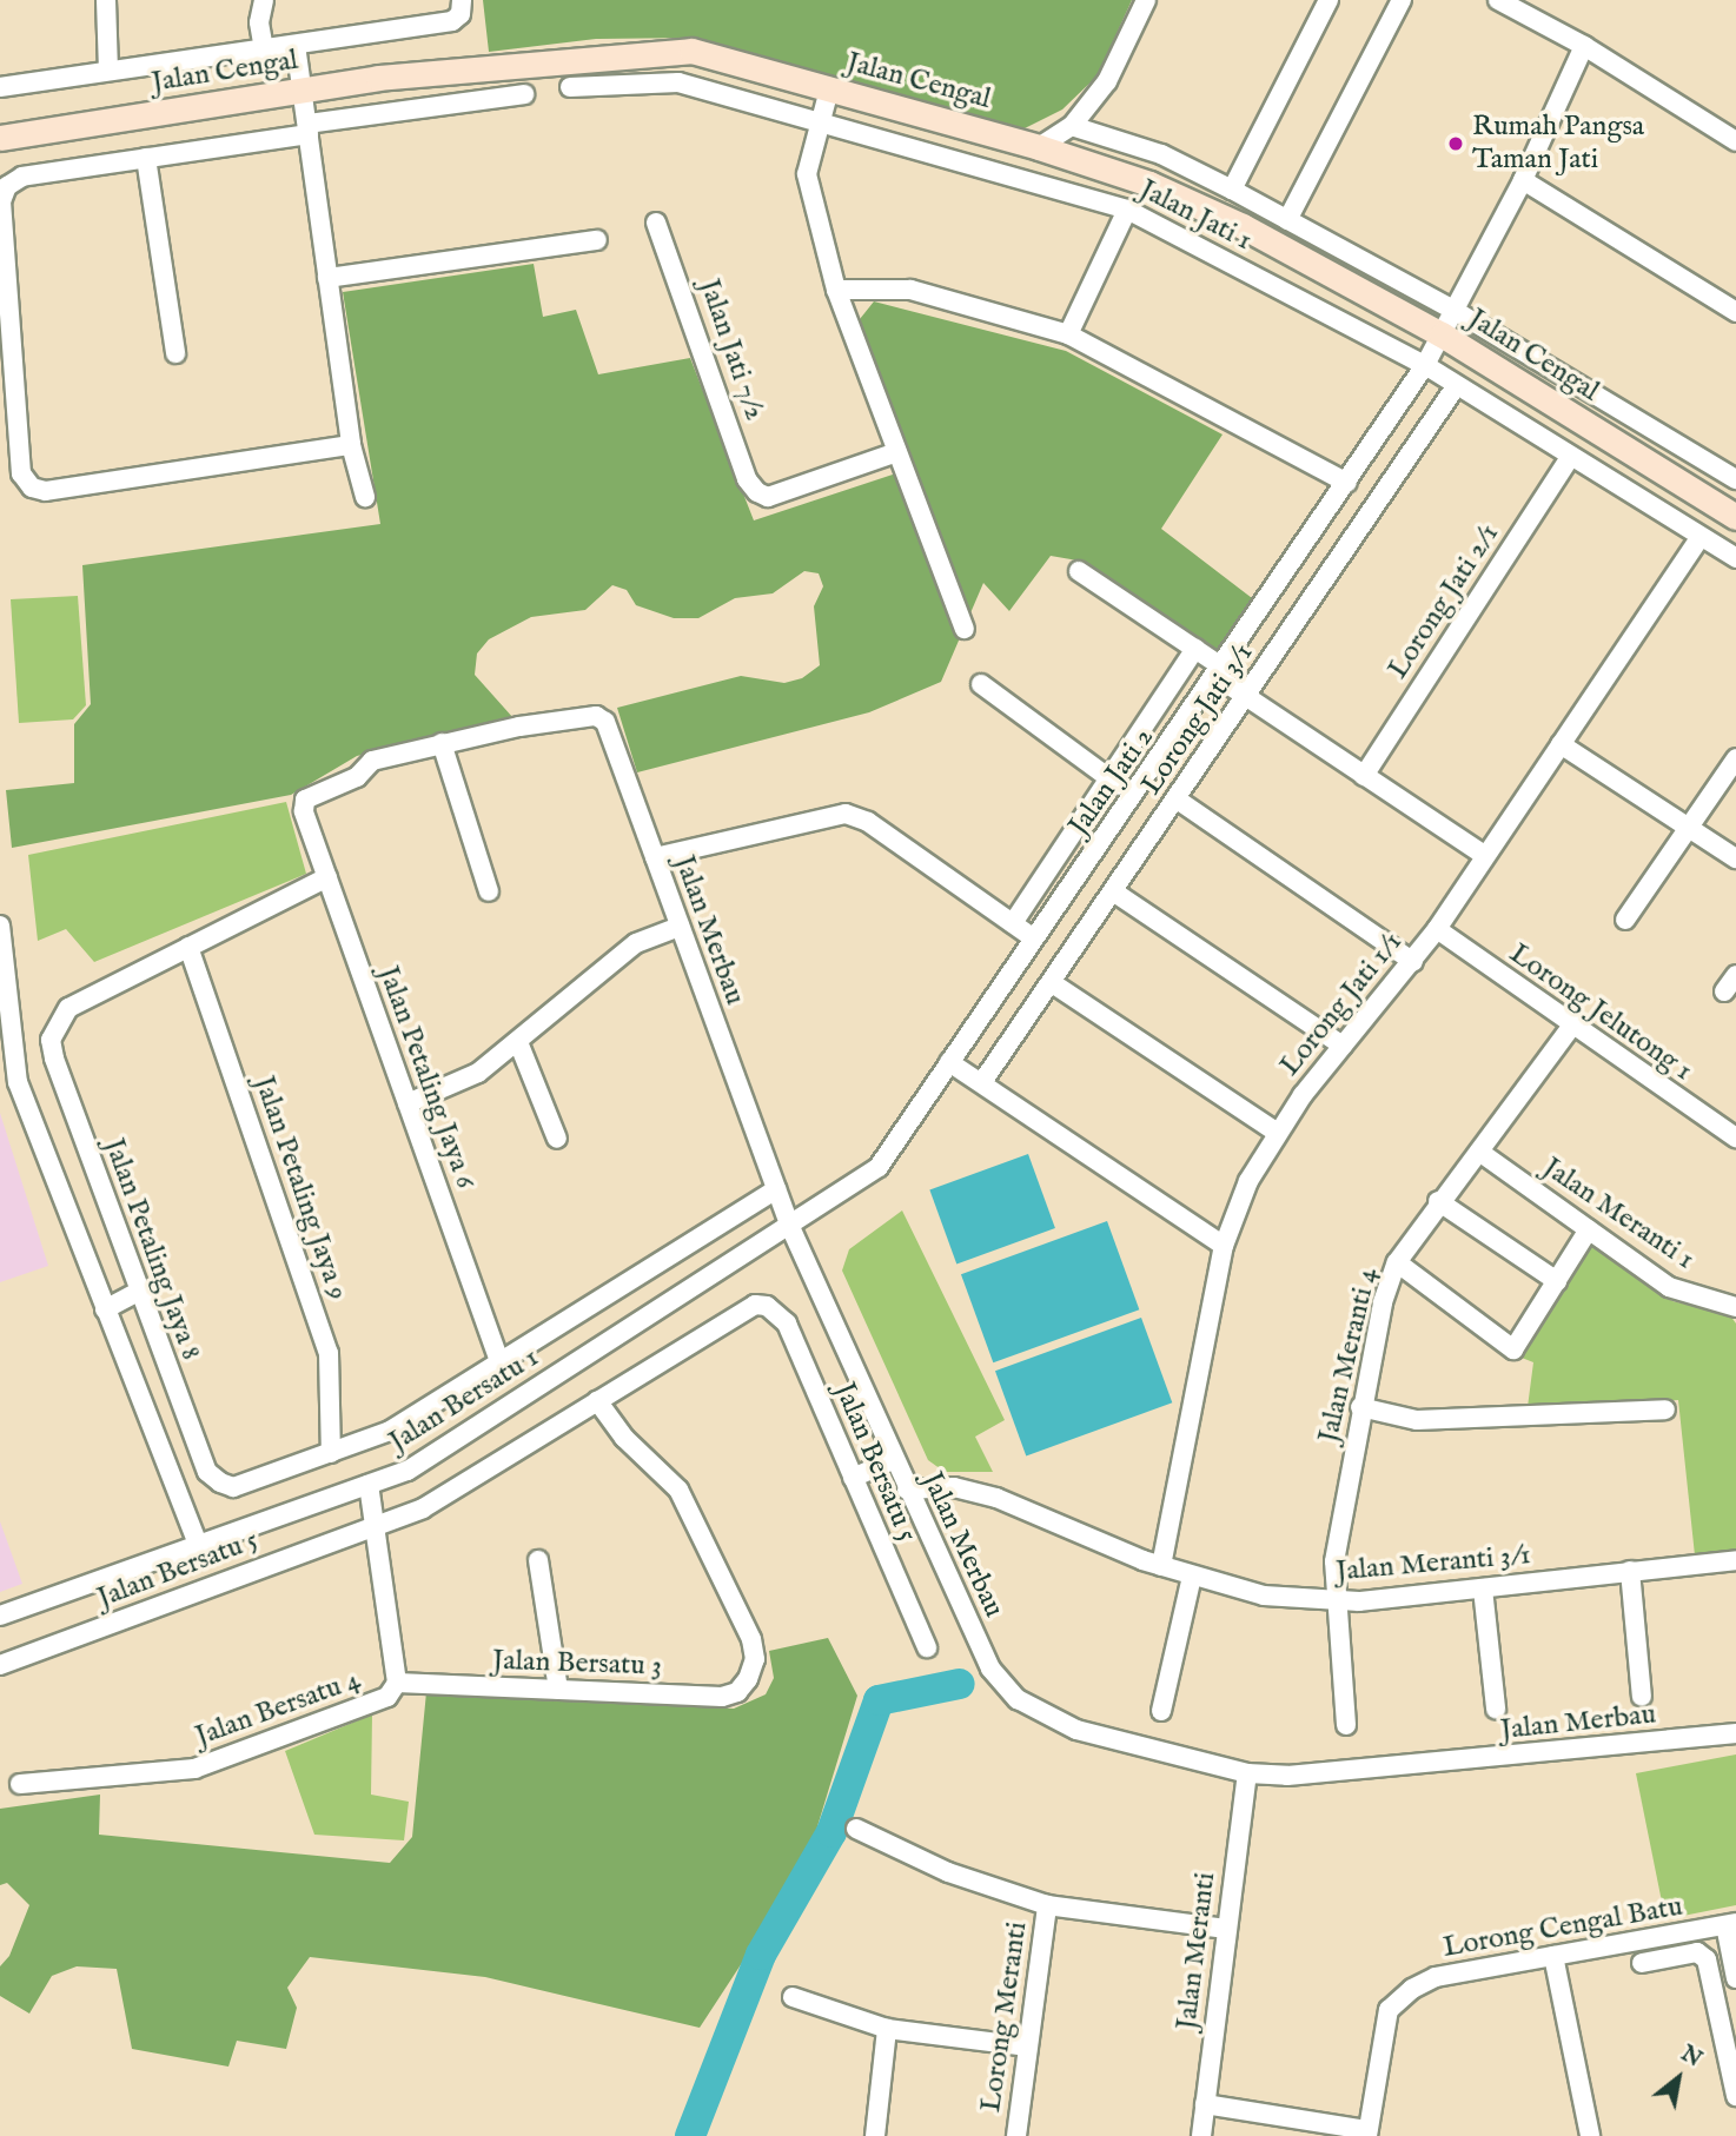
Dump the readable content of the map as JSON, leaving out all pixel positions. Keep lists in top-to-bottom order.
{
  "streets": {
    "street": [
      "Jalan Cengal",
      "Jalan Jati 1",
      "Jalan Jati 7/2",
      "Lorong Jati 2/1",
      "Lorong Jati 3/1",
      "Jalan Jati 2",
      "Jalan Merbau",
      "Lorong Jati 1/1",
      "Lorong Jelutong 1",
      "Jalan Petaling Jaya 6",
      "Jalan Petaling Jaya 9",
      "Jalan Meranti 1",
      "Jalan Petaling Jaya 8",
      "Jalan Meranti 4",
      "Jalan Bersatu 1",
      "Jalan Bersatu 5",
      "Jalan Meranti 3/1",
      "Jalan Bersatu 3",
      "Jalan Bersatu 4",
      "Lorong Cengal Batu",
      "Jalan Meranti",
      "Lorong Meranti"
    ]
  },
  "crossings": [
    ["Jalan Cengal", "Jalan Jati 2"],
    ["Jalan Jati 1", "Lorong Jati 2/1"],
    ["Jalan Jati 1", "Lorong Jati 3/1"],
    ["Jalan Jati 1", "Jalan Jati 2"],
    ["Jalan Jati 1", "Lorong Jati 1/1"],
    ["Jalan Jati 2", "Jalan Merbau"],
    ["Jalan Jati 2", "Jalan Bersatu 1"],
    ["Jalan Merbau", "Jalan Petaling Jaya 6"],
    ["Jalan Merbau", "Jalan Bersatu 1"],
    ["Jalan Merbau", "Jalan Meranti 3/1"],
    ["Jalan Merbau", "Jalan Meranti"],
    ["Lorong Jati 1/1", "Lorong Jelutong 1"],
    ["Lorong Jati 1/1", "Jalan Meranti 3/1"],
    ["Lorong Jelutong 1", "Jalan Meranti 4"],
    ["Jalan Petaling Jaya 9", "Jalan Petaling Jaya 8"],
    ["Jalan Meranti 1", "Jalan Meranti 4"],
    ["Jalan Meranti 4", "Jalan Meranti 3/1"],
    ["Jalan Bersatu 1", "Jalan Bersatu 4"],
    ["Jalan Bersatu 5", "Jalan Bersatu 3"],
    ["Jalan Bersatu 5", "Jalan Bersatu 4"],
    ["Jalan Bersatu 3", "Jalan Bersatu 4"]
  ],
  "places": ["Rumah Pangsa Taman Jati"],
  "north": "top right"
}
